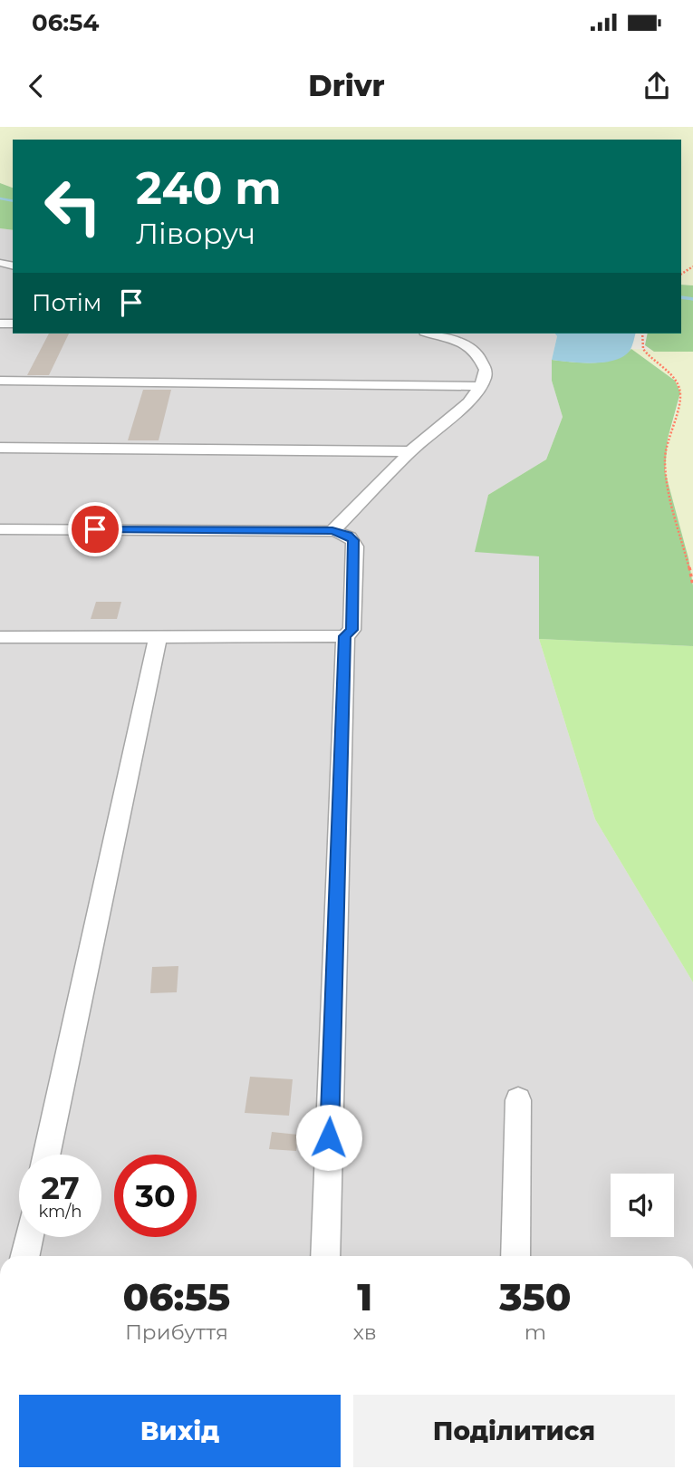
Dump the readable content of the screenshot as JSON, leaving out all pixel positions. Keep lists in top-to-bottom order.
{
  "page": {
    "status": "06:54",
    "header": "Drivr",
    "turn": ["240 m", "Ліворуч"],
    "then": "Потім",
    "speed": "27 km/h",
    "limit": "30",
    "eta": [
      "06:55",
      "Прибуття",
      "1",
      "хв",
      "350",
      "m"
    ],
    "buttons": ["Вихід", "Поділитися"]
  }
}
